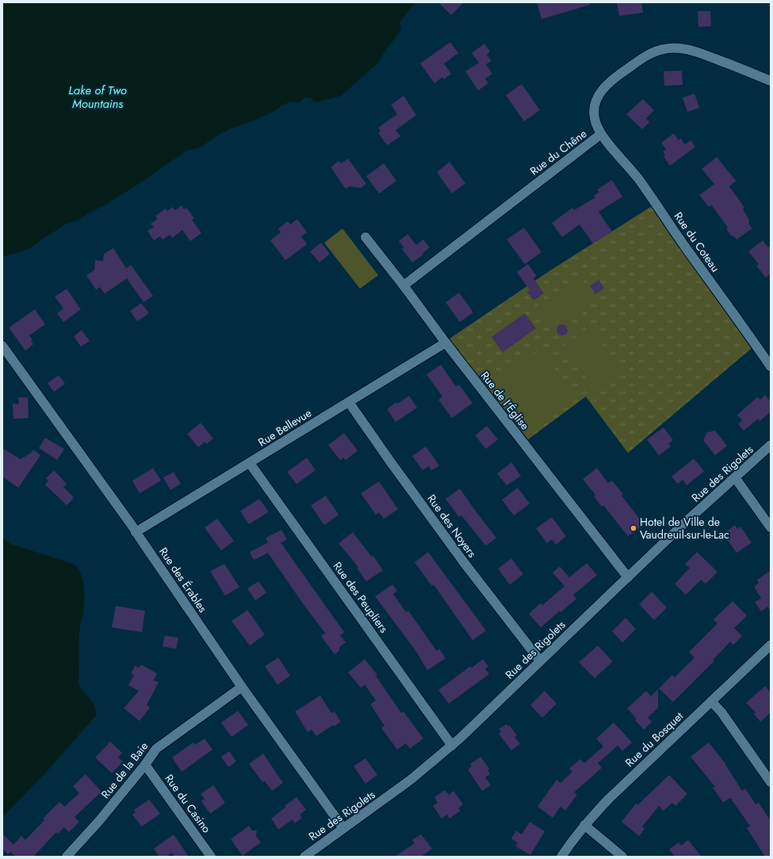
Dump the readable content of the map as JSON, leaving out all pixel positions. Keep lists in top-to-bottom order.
{
  "streets": {
    "street": [
      "Rue du Chêne",
      "Rue du Coteau",
      "Rue de l'Église",
      "Rue Bellevue",
      "Rue des Rigolets",
      "Rue des Noyers",
      "Rue des Érables",
      "Rue des Peupliers",
      "Rue du Bosquet",
      "Rue de la Baie",
      "Rue du Casino"
    ]
  },
  "crossings": [
    ["Rue du Chêne", "Rue du Coteau"],
    ["Rue du Chêne", "Rue de l'Église"],
    ["Rue de l'Église", "Rue Bellevue"],
    ["Rue de l'Église", "Rue des Rigolets"],
    ["Rue Bellevue", "Rue des Noyers"],
    ["Rue Bellevue", "Rue des Érables"],
    ["Rue Bellevue", "Rue des Peupliers"],
    ["Rue des Rigolets", "Rue des Noyers"],
    ["Rue des Rigolets", "Rue des Érables"],
    ["Rue des Rigolets", "Rue des Peupliers"],
    ["Rue des Érables", "Rue de la Baie"],
    ["Rue de la Baie", "Rue du Casino"]
  ],
  "water": ["Lake of Two Mountains"],
  "places": ["Hotel de Ville de Vaudreuil-sur-le-Lac"]
}
